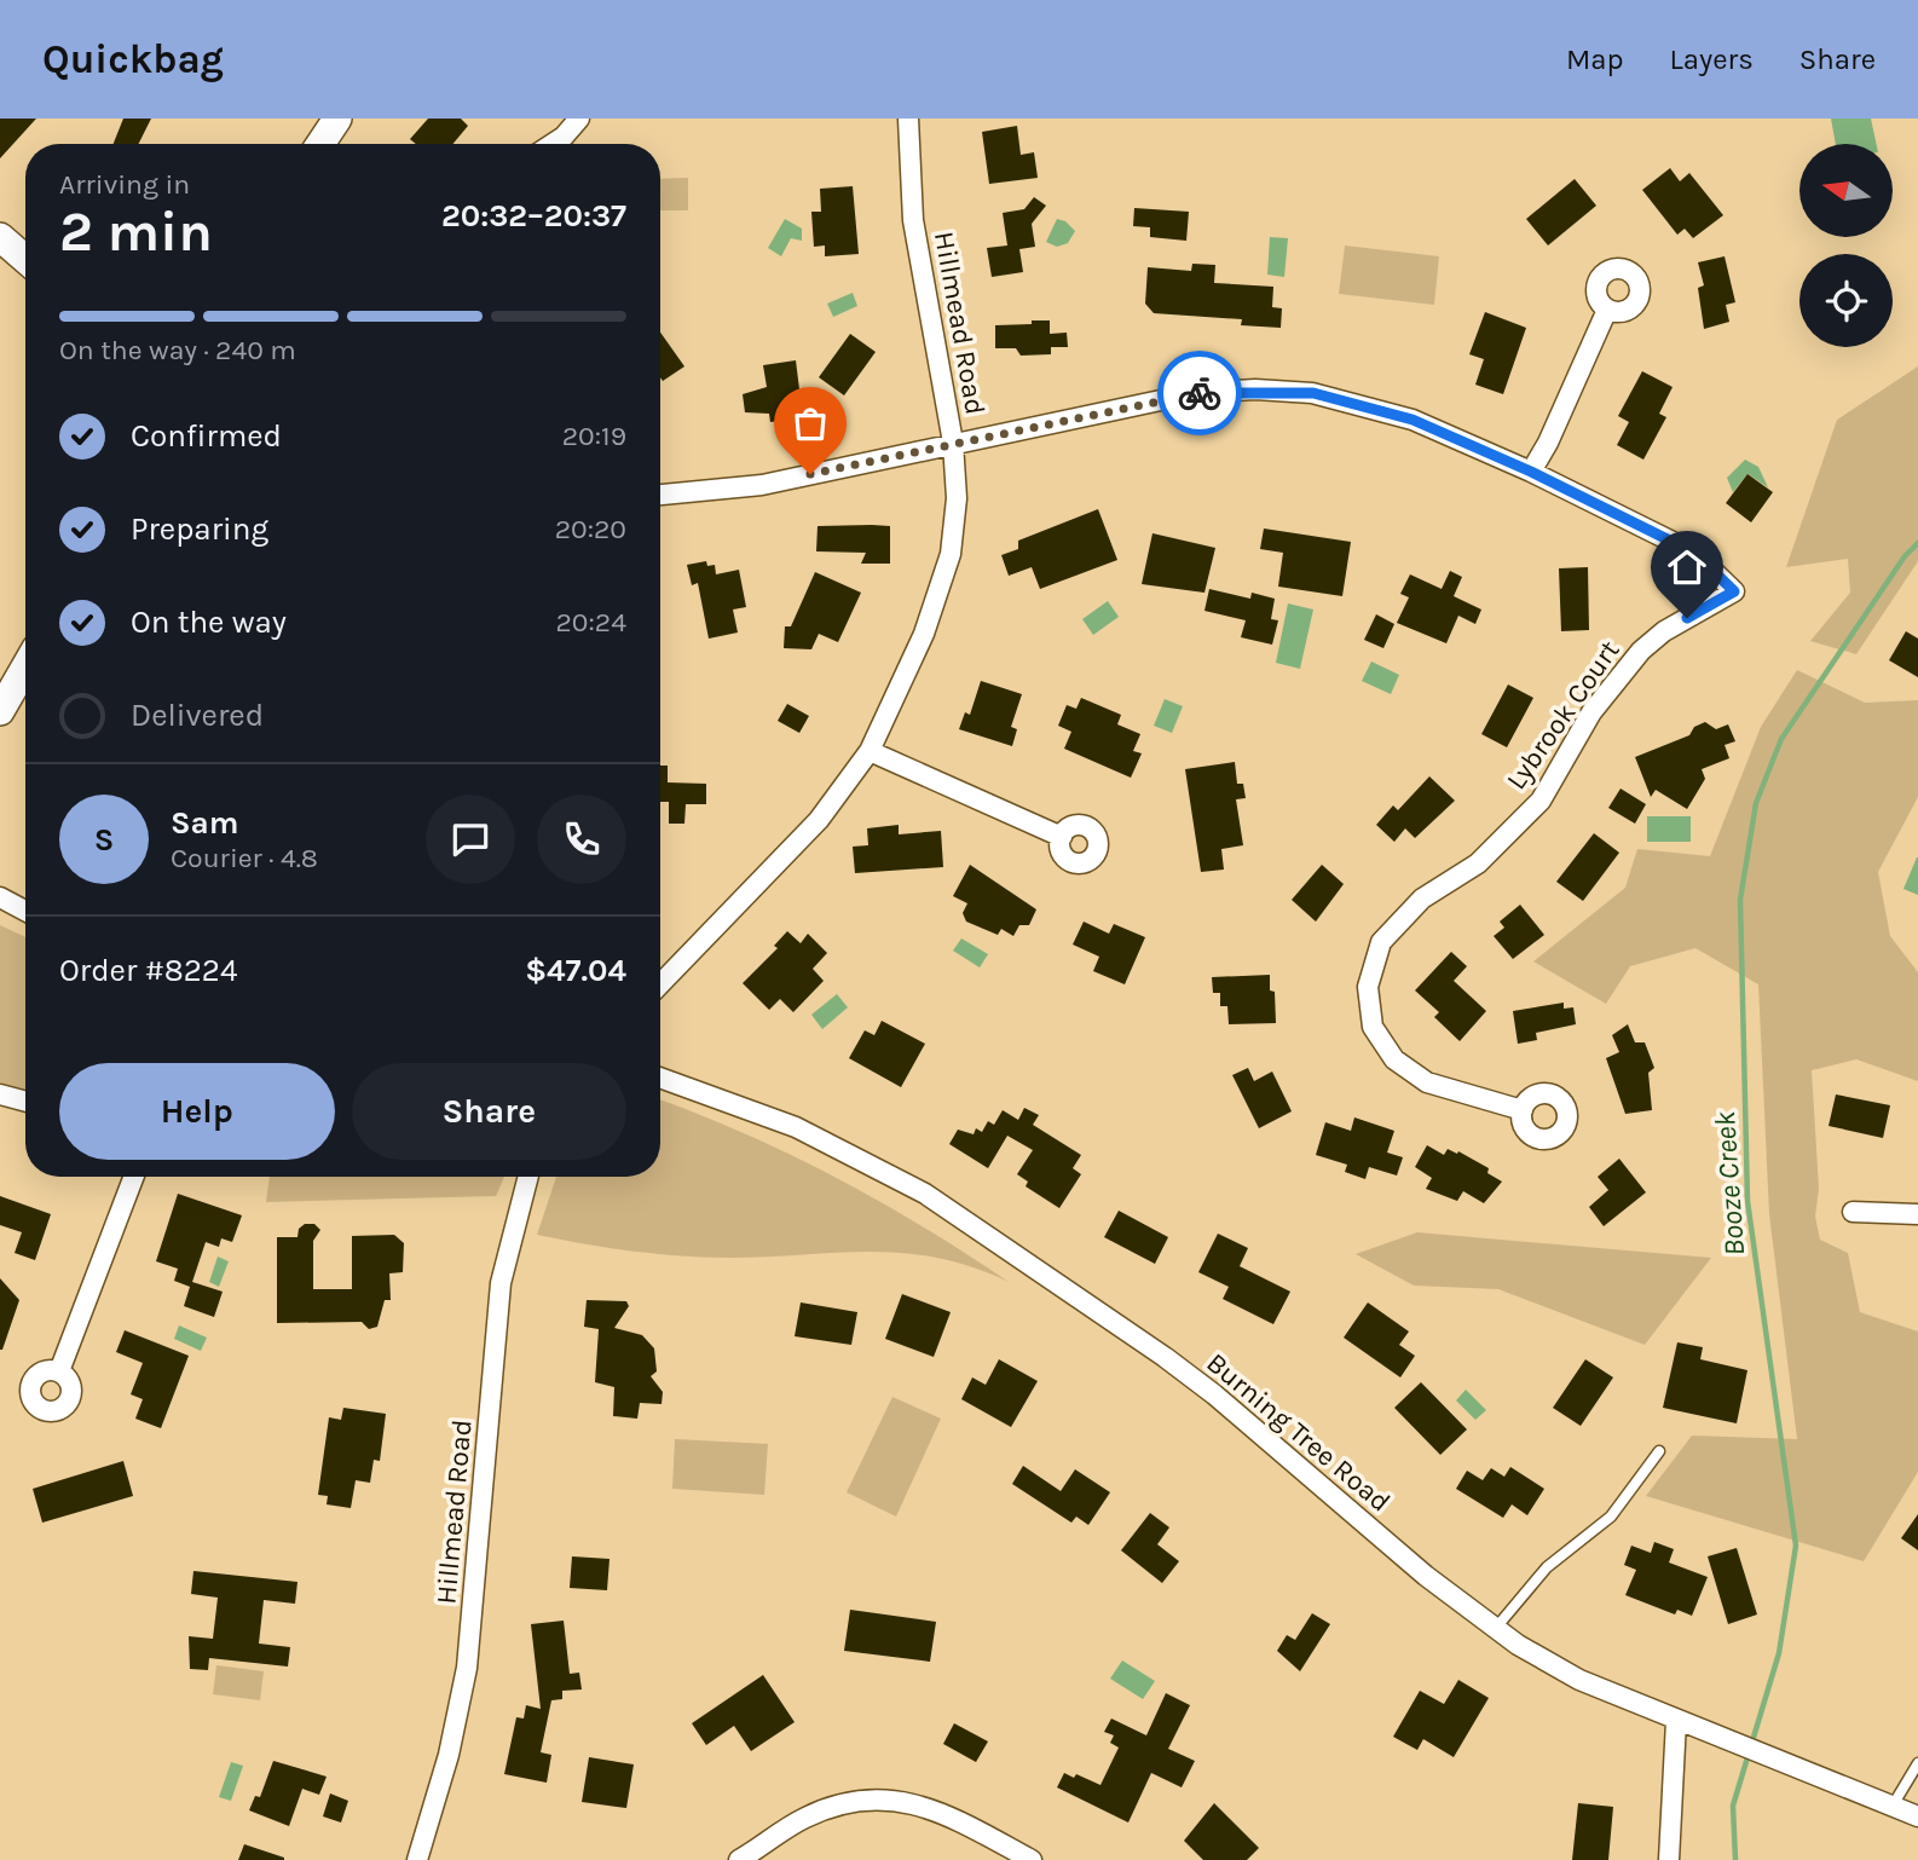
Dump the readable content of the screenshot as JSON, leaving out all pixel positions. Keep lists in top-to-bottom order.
{
  "streets": {
    "street": ["Hillmead Road", "Lybrook Court", "Burning Tree Road"]
  },
  "water": ["Booze Creek"],
  "north": "left",
  "page": {
    "header": "Quickbag",
    "nav": ["Map", "Layers", "Share"],
    "heading": ["2 min", "Arriving in", "20:32–20:37"],
    "panel": [
      "Sam",
      "Courier · 4.8",
      "Order #8224",
      "$47.04"
    ],
    "bar": "On the way · 240 m",
    "list": [
      ["Confirmed", "20:19"],
      ["Preparing", "20:20"],
      ["On the way", "20:24"],
      "Delivered"
    ],
    "round": "S",
    "buttons": ["Help", "Share"]
  }
}
